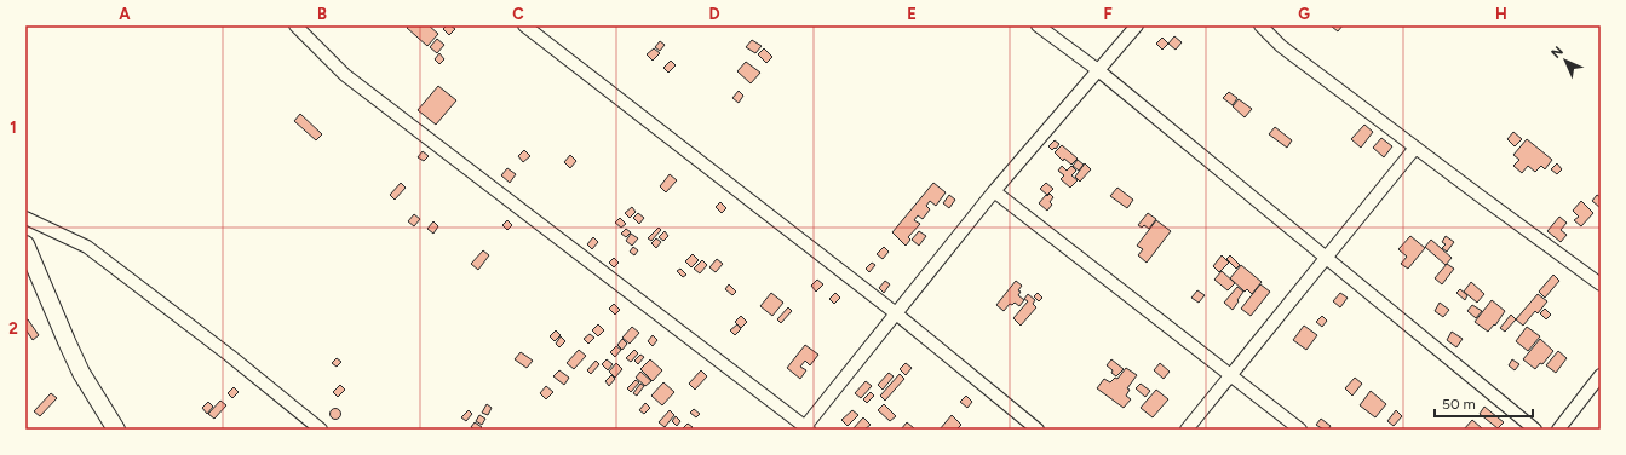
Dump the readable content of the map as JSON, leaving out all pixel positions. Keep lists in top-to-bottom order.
{
  "scale_bar": "50 m",
  "north": "top left",
  "grid": {
    "columns": [
      "A",
      "B",
      "C",
      "D",
      "E",
      "F",
      "G",
      "H"
    ],
    "rows": ["1", "2"]
  }
}
